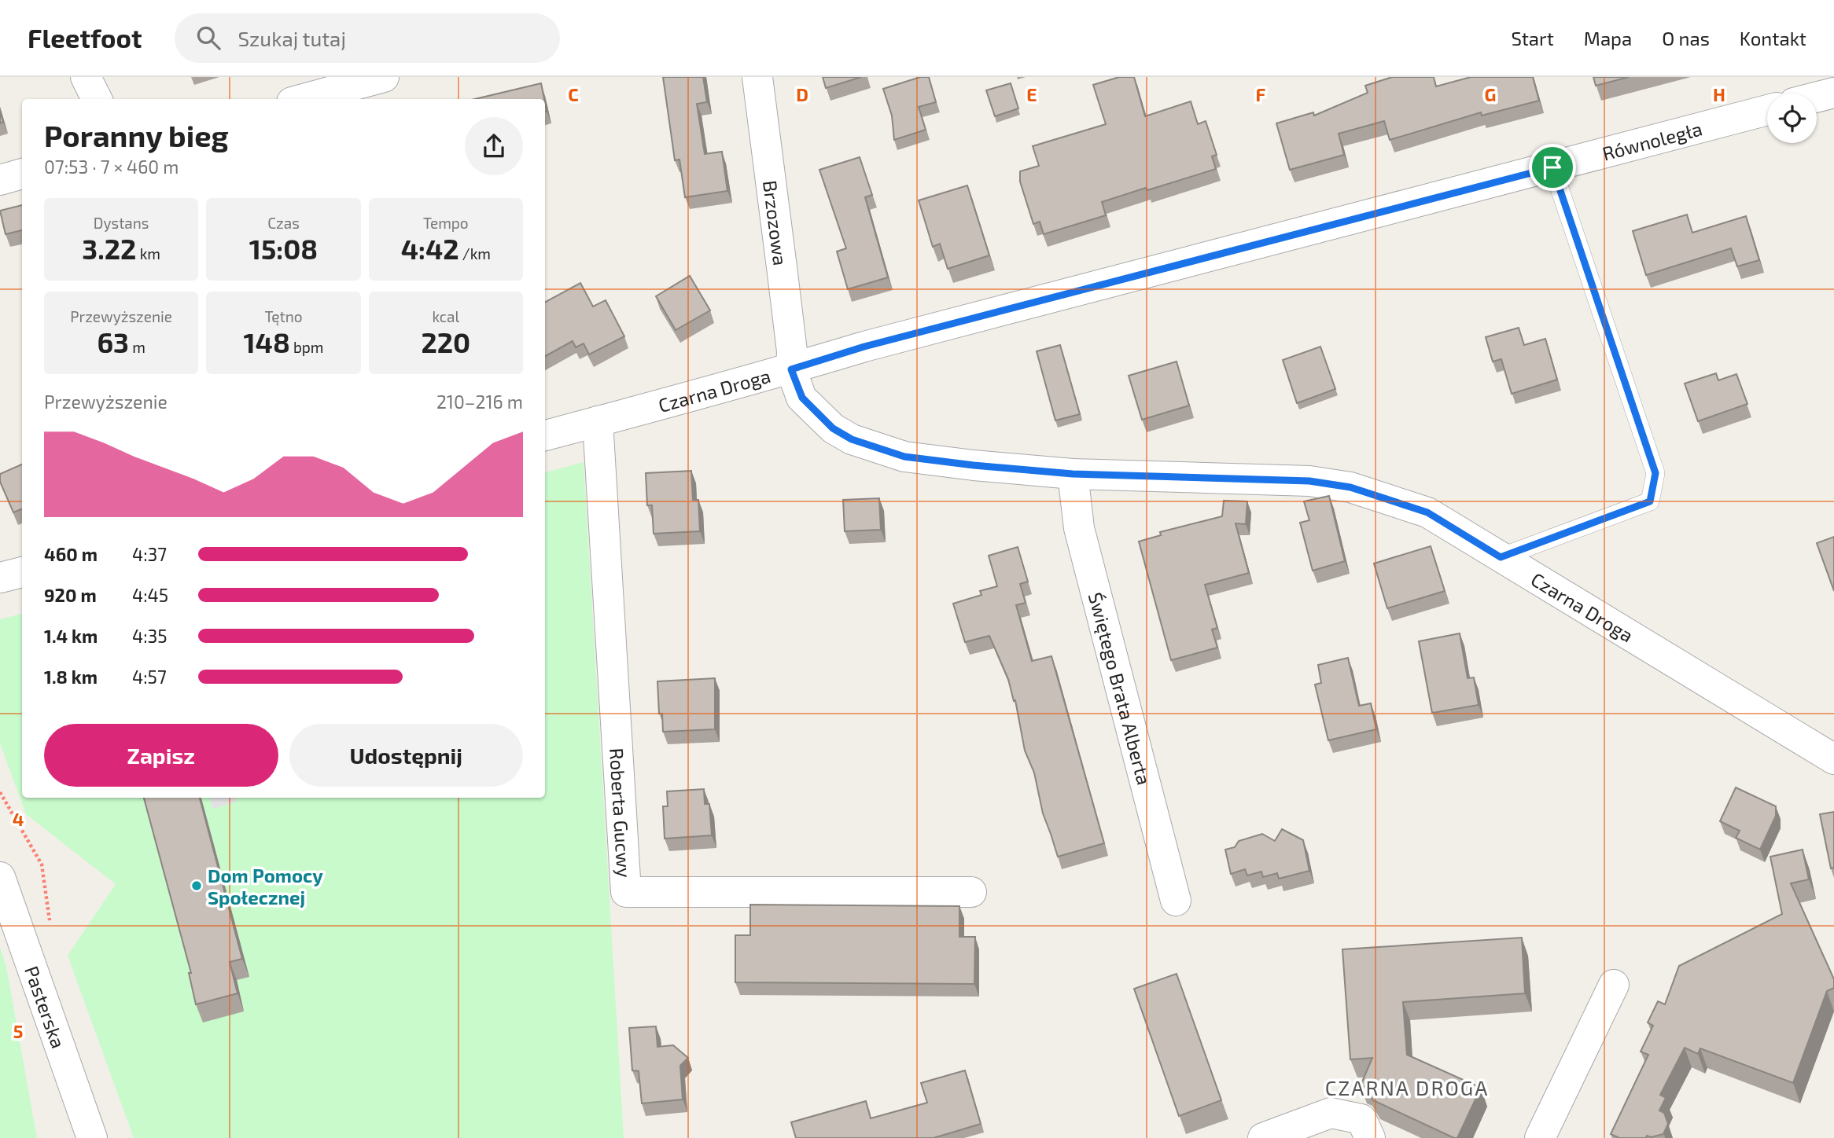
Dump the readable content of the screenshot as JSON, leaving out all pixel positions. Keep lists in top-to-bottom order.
{
  "streets": {
    "street": [
      "Równoległa",
      "Brzozowa",
      "Czarna Droga",
      "Świętego Brata Alberta",
      "Roberta Gucwy",
      "Pasterska"
    ]
  },
  "crossings": [
    ["Równoległa", "Brzozowa"],
    ["Równoległa", "Czarna Droga"],
    ["Brzozowa", "Czarna Droga"],
    ["Czarna Droga", "Świętego Brata Alberta"],
    ["Czarna Droga", "Roberta Gucwy"]
  ],
  "districts": ["CZARNA DROGA"],
  "places": ["Dom Pomocy Społecznej"],
  "page": {
    "header": "Fleetfoot",
    "search": "Szukaj tutaj",
    "nav": [
      "Start",
      "Mapa",
      "O nas",
      "Kontakt"
    ],
    "heading": ["Poranny bieg", "07:53 · 7 × 460 m"],
    "stats": [
      ["Dystans", "3.22 km"],
      ["Czas", "15:08"],
      ["Tempo", "4:42 /km"],
      ["Przewyższenie", "63 m"],
      ["Tętno", "148 bpm"],
      ["kcal", "220"]
    ],
    "chart": ["Przewyższenie", "210–216 m"],
    "list": [
      {
        "name": "460 m",
        "note": "4:37"
      },
      {
        "name": "920 m",
        "note": "4:45"
      },
      {
        "name": "1.4 km",
        "note": "4:35"
      },
      {
        "name": "1.8 km",
        "note": "4:57"
      }
    ],
    "buttons": ["Zapisz", "Udostępnij"]
  },
  "grid": {
    "columns": [
      "C",
      "D",
      "E",
      "F",
      "G",
      "H"
    ],
    "rows": ["4", "5"]
  }
}
